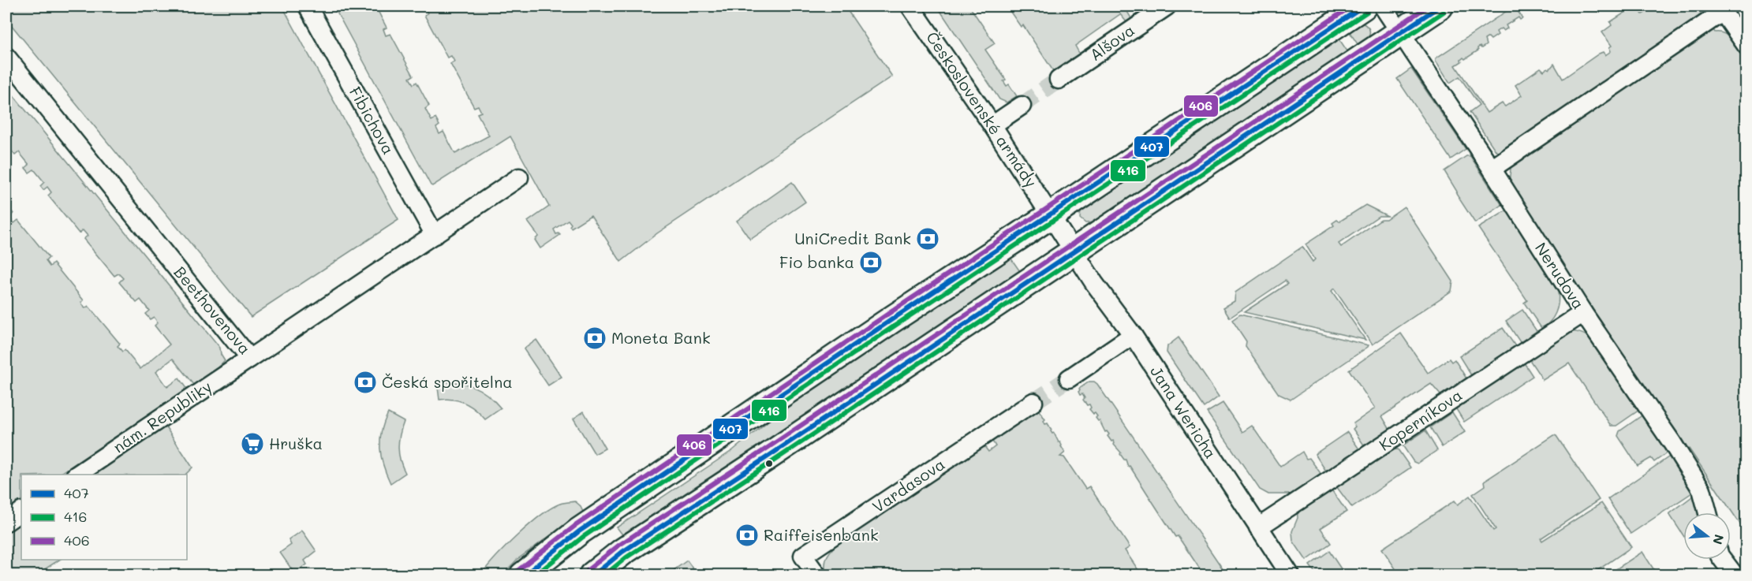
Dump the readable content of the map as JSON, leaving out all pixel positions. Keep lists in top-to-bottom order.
{
  "streets": {
    "street": [
      "Alšova",
      "Československé armády",
      "Fibichova",
      "Nerudova",
      "Beethovenova",
      "Jana Wericha",
      "nám. Republiky",
      "Koperníkova",
      "Vardasova"
    ]
  },
  "crossings": [
    ["Československé armády", "Jana Wericha"],
    ["Fibichova", "Beethovenova"],
    ["Nerudova", "Koperníkova"],
    ["Beethovenova", "nám. Republiky"],
    ["Jana Wericha", "Koperníkova"]
  ],
  "places": {
    "bank": [
      "UniCredit Bank",
      "Fio banka",
      "Moneta Bank",
      "Česká spořitelna",
      "Raiffeisenbank"
    ],
    "supermarket": ["Hruška"]
  },
  "lines": ["transit line 407", "transit line 406", "transit line 416"],
  "legend": ["407", "416", "406"],
  "north": "right"
}
